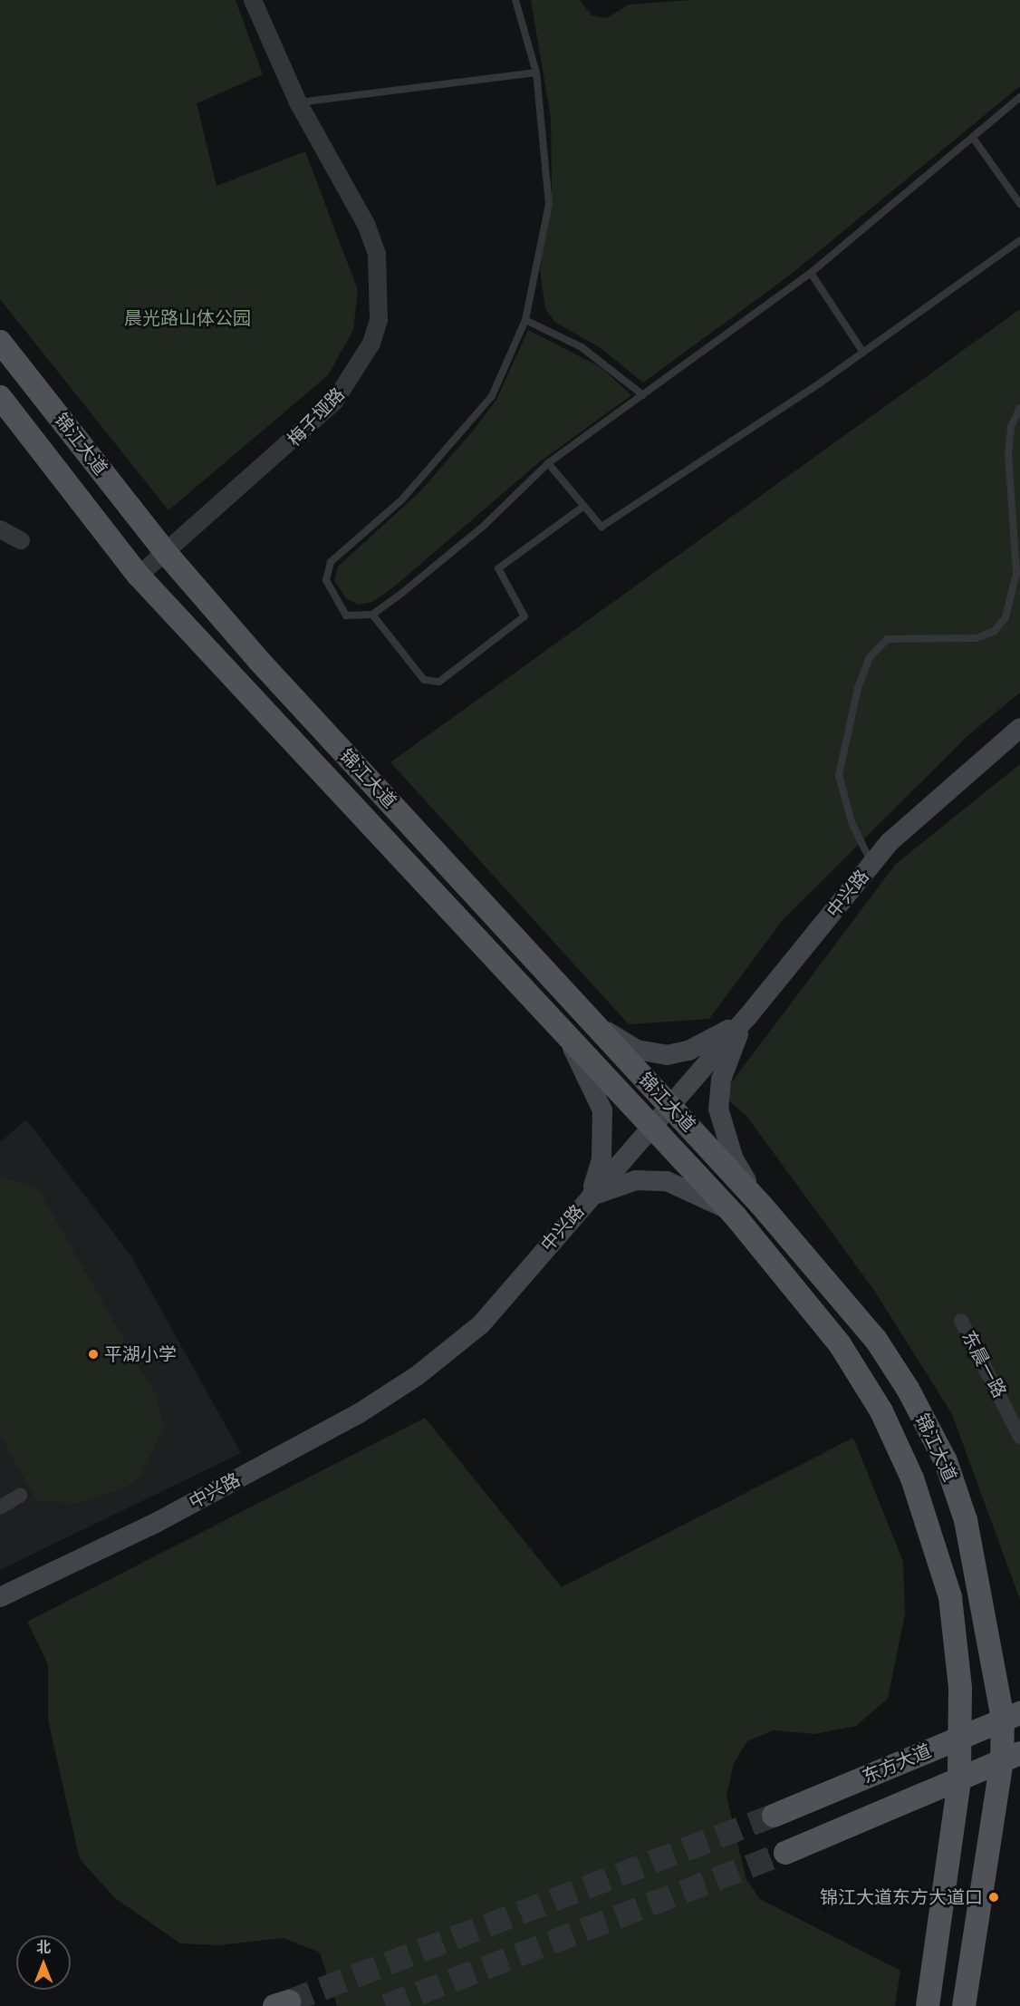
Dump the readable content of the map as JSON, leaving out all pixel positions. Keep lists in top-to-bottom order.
{
  "streets": {
    "main road": ["锦江大道", "中兴路", "东方大道"],
    "street": ["梅子垭路", "东晨一路"]
  },
  "crossings": [
    ["梅子垭路", "锦江大道"],
    ["锦江大道", "中兴路"],
    ["锦江大道", "东方大道"]
  ],
  "parks": ["晨光路山体公园"],
  "places": ["平湖小学", "锦江大道东方大道口"],
  "north": "top"
}
